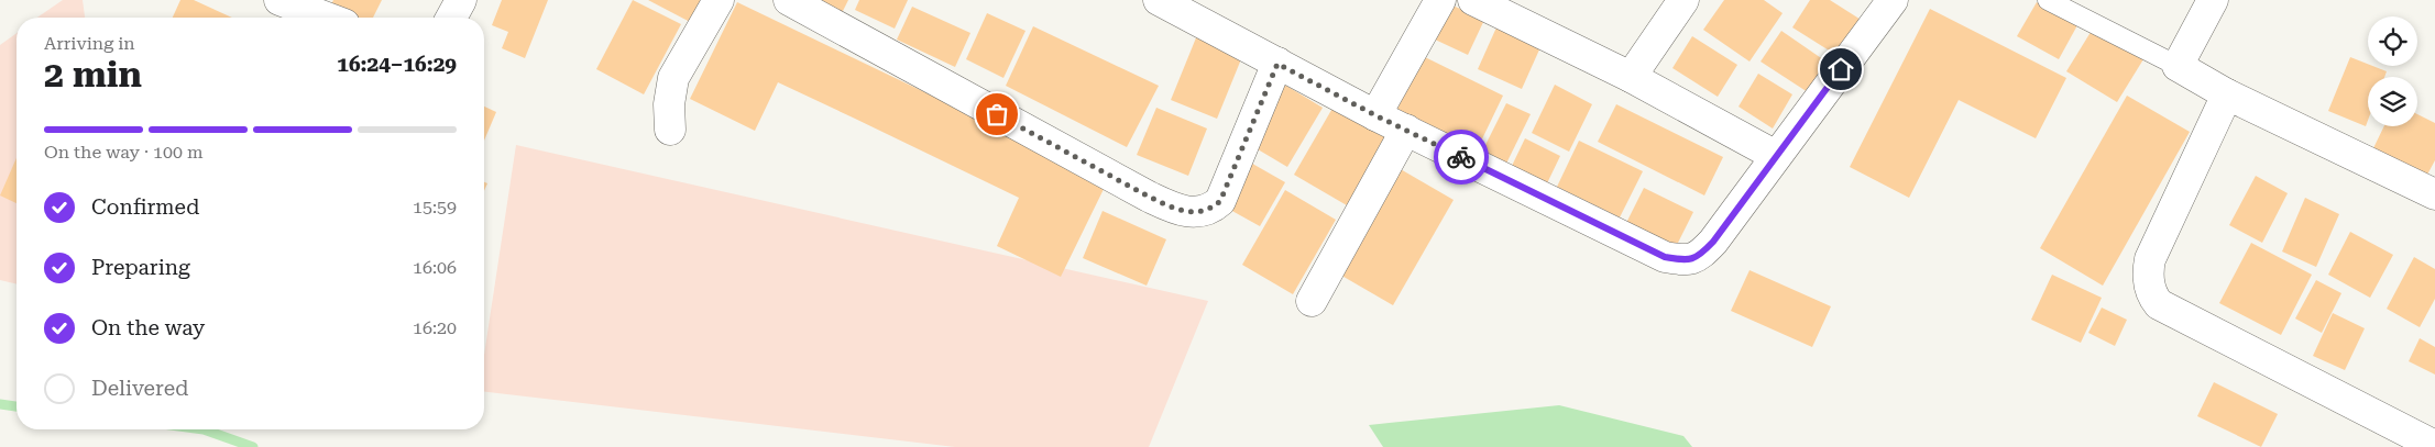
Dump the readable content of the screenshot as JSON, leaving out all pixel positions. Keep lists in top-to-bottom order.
{
  "page": {
    "heading": ["2 min", "Arriving in", "16:24–16:29"],
    "bar": "On the way · 100 m",
    "list": [
      ["Confirmed", "15:59"],
      ["Preparing", "16:06"],
      ["On the way", "16:20"],
      "Delivered"
    ]
  }
}
